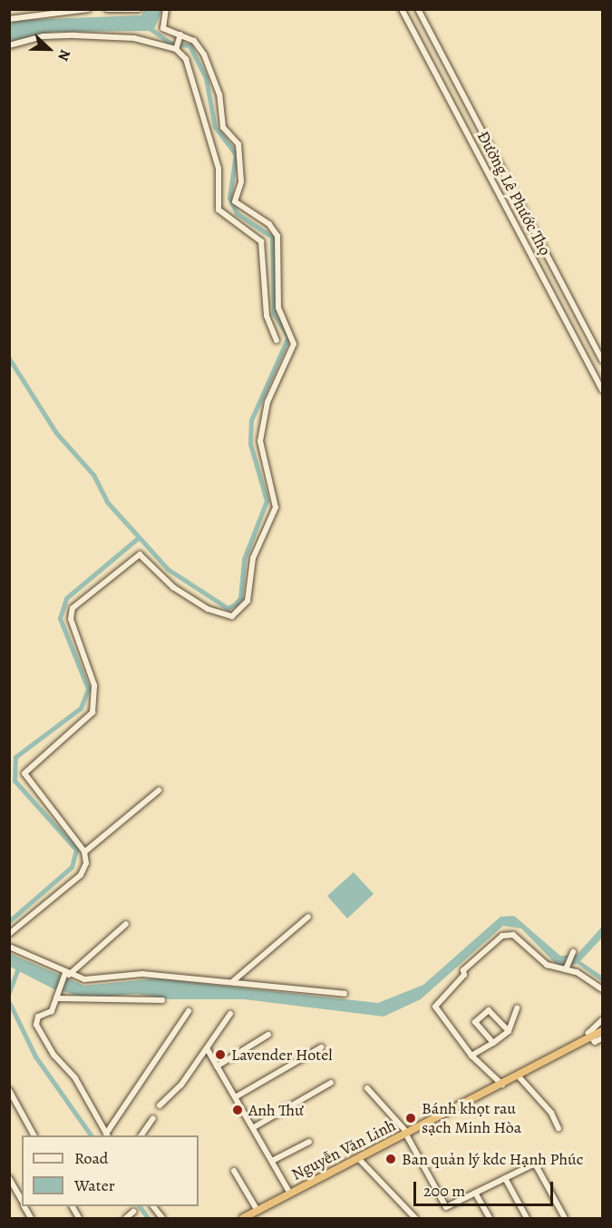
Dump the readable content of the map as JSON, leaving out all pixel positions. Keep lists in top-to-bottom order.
{
  "streets": {
    "highway": ["Nguyễn Văn Linh"],
    "street": ["Đường Lê Phước Thọ"]
  },
  "places": [
    "Lavender Hotel",
    "Anh Thư",
    "Bánh khọt rau sạch Minh Hòa",
    "Ban quản lý kdc Hạnh Phúc"
  ],
  "legend": ["Road", "Water"],
  "scale_bar": "200 m",
  "north": "right"
}
